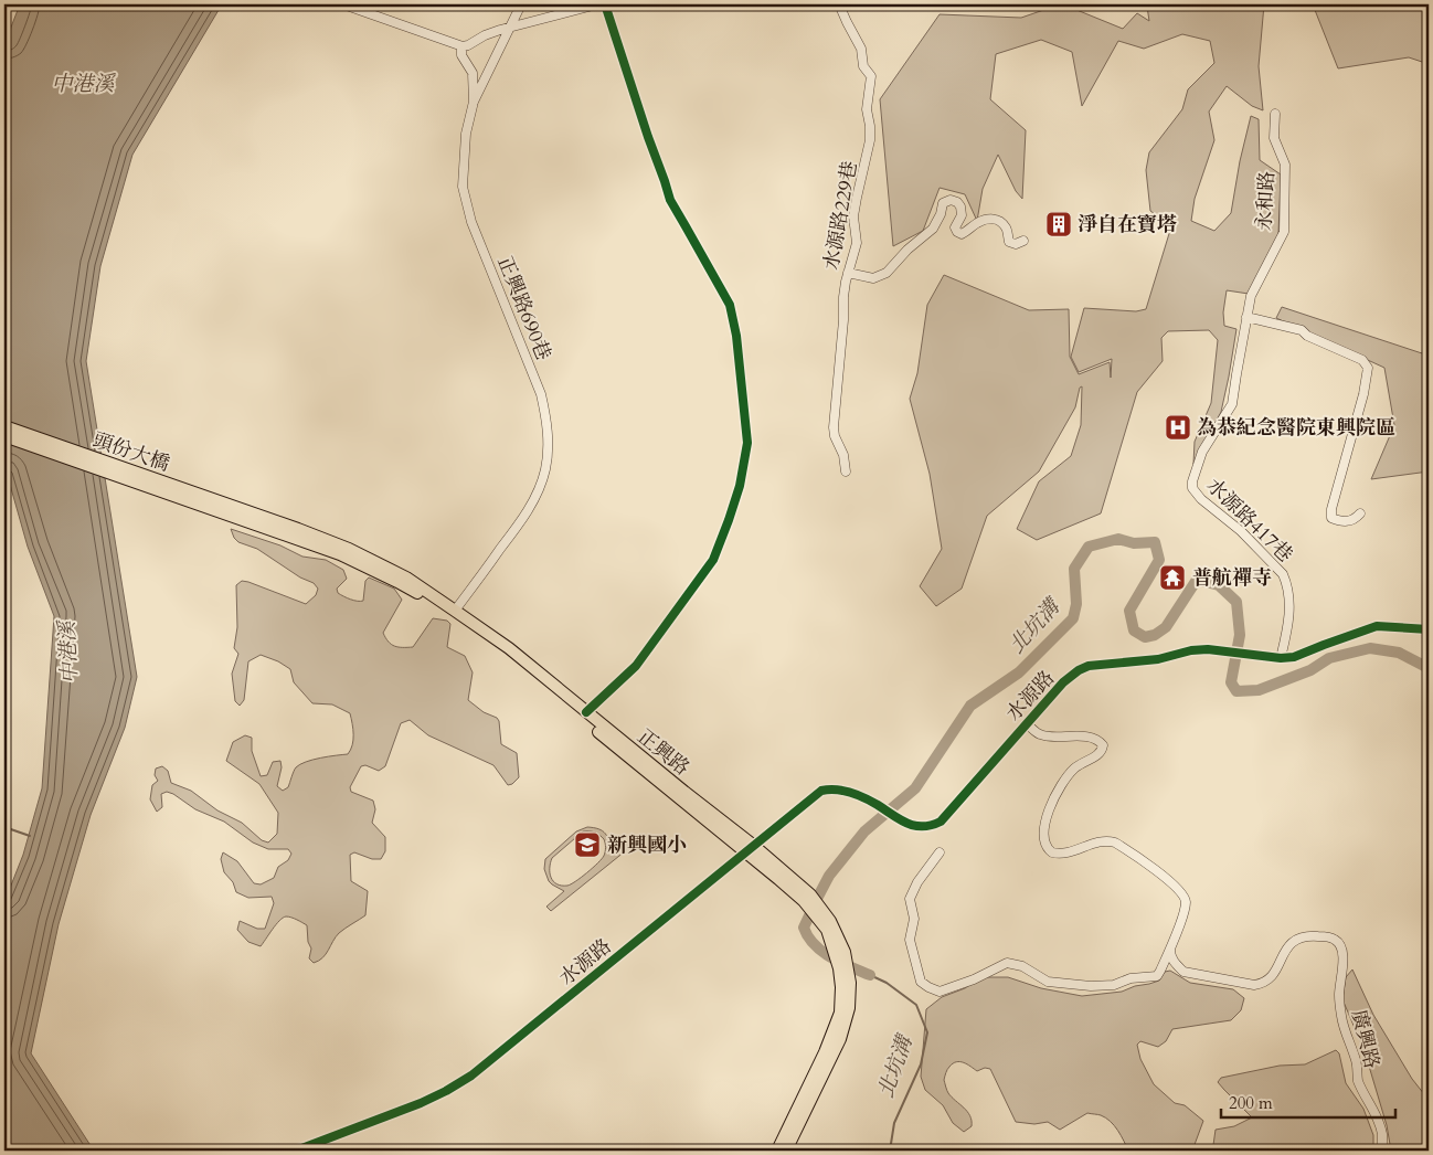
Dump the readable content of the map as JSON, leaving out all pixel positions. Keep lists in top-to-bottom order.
{
  "streets": {
    "main road": ["頭份大橋", "正興路"],
    "street": [
      "永和路",
      "水源路229巷",
      "正興路690巷",
      "水源路417巷",
      "水源路",
      "廣興路"
    ]
  },
  "crossings": [
    ["永和路", "水源路417巷"],
    ["正興路690巷", "正興路"],
    ["頭份大橋", "正興路"],
    ["水源路417巷", "水源路"],
    ["水源路", "正興路"]
  ],
  "water": ["中港溪", "北坑溝"],
  "places": {
    "building": ["淨自在寶塔"],
    "hospital": ["為恭紀念醫院東興院區"],
    "temple": ["普航禪寺"],
    "school or university": ["新興國小"]
  },
  "scale_bar": "200 m"
}
